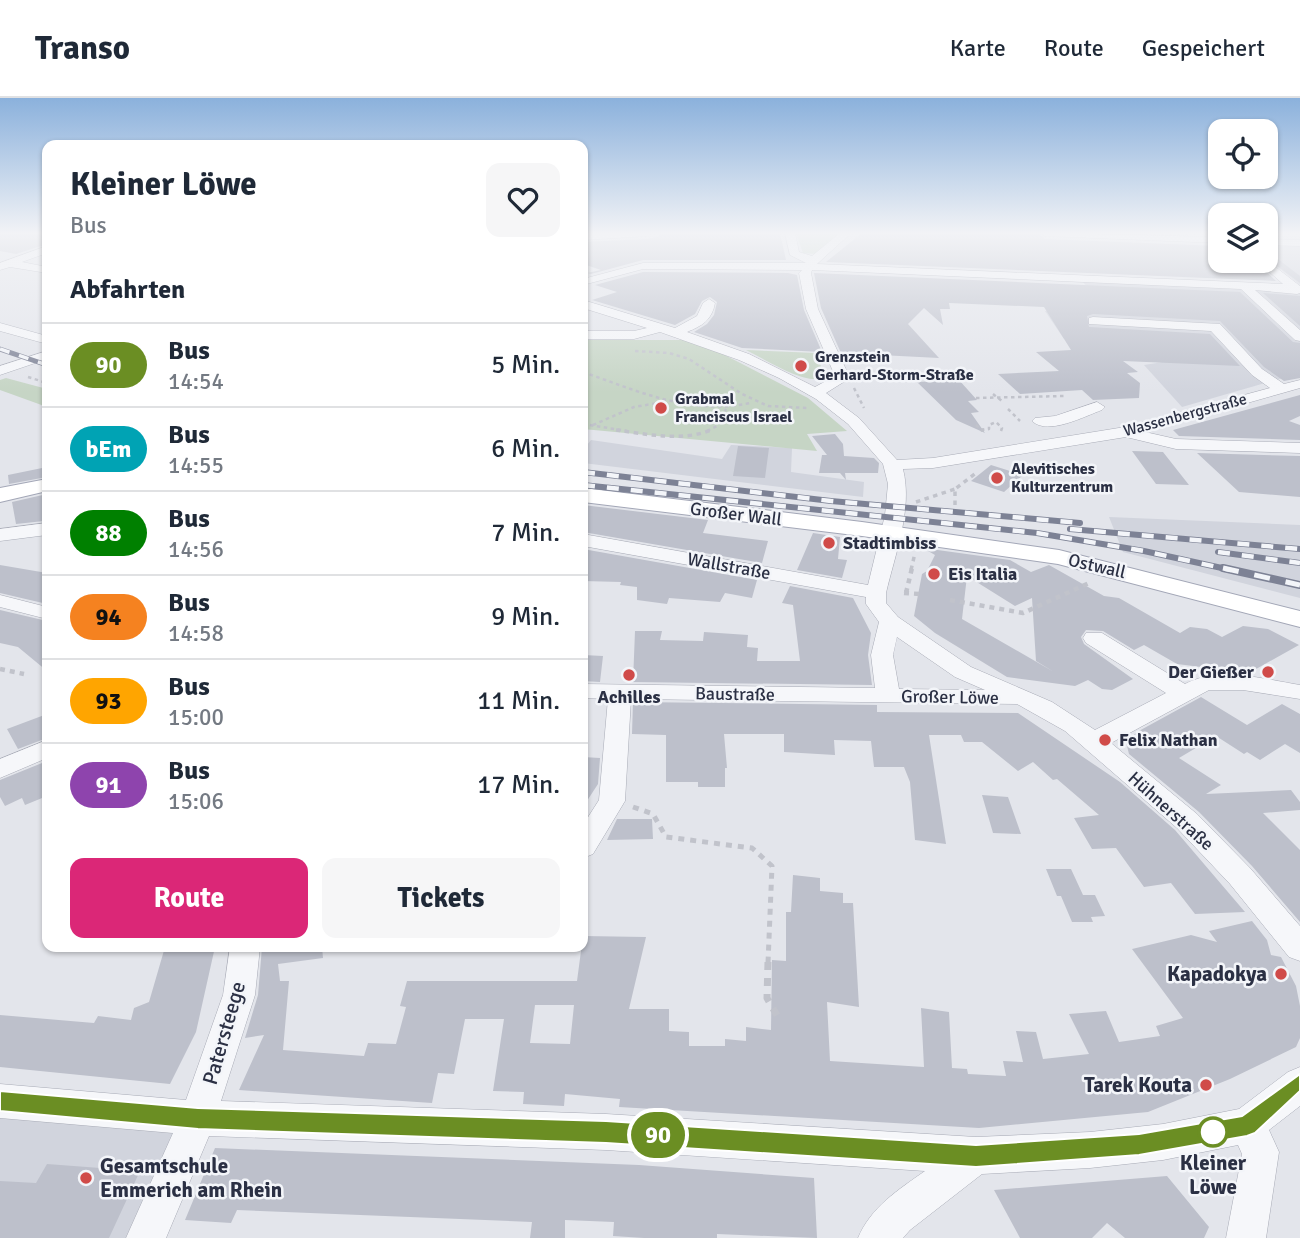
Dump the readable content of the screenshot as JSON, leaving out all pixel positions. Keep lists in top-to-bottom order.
{
  "streets": {
    "main road": ["Großer Wall", "Ostwall"],
    "street": [
      "Wassenbergstraße",
      "Wallstraße",
      "Baustraße",
      "Großer Löwe",
      "Hühnerstraße",
      "Patersteege"
    ]
  },
  "crossings": [
    ["Großer Wall", "Ostwall"],
    ["Wallstraße", "Großer Löwe"],
    ["Baustraße", "Großer Löwe"],
    ["Großer Löwe", "Hühnerstraße"]
  ],
  "places": [
    "Grenzstein Gerhard-Storm-Straße",
    "Grabmal Franciscus Israel",
    "Alevitisches Kulturzentrum",
    "Stadtimbiss",
    "Eis Italia",
    "Der Gießer",
    "Achilles",
    "Felix Nathan",
    "Kapadokya",
    "Tarek Kouta",
    "Kleiner Löwe",
    "Gesamtschule Emmerich am Rhein"
  ],
  "lines": ["bus line 90"],
  "page": {
    "header": "Transo",
    "nav": ["Karte", "Route", "Gespeichert"],
    "on_map": "90",
    "heading": [
      ["Kleiner Löwe", "Bus"],
      "Abfahrten"
    ],
    "list": [
      {
        "mark": "90",
        "name": "Bus",
        "note": "14:54",
        "value": "5 Min."
      },
      {
        "mark": "bEm",
        "name": "Bus",
        "note": "14:55",
        "value": "6 Min."
      },
      {
        "mark": "88",
        "name": "Bus",
        "note": "14:56",
        "value": "7 Min."
      },
      {
        "mark": "94",
        "name": "Bus",
        "note": "14:58",
        "value": "9 Min."
      },
      {
        "mark": "93",
        "name": "Bus",
        "note": "15:00",
        "value": "11 Min."
      },
      {
        "mark": "91",
        "name": "Bus",
        "note": "15:06",
        "value": "17 Min."
      }
    ],
    "buttons": ["Route", "Tickets"]
  }
}
